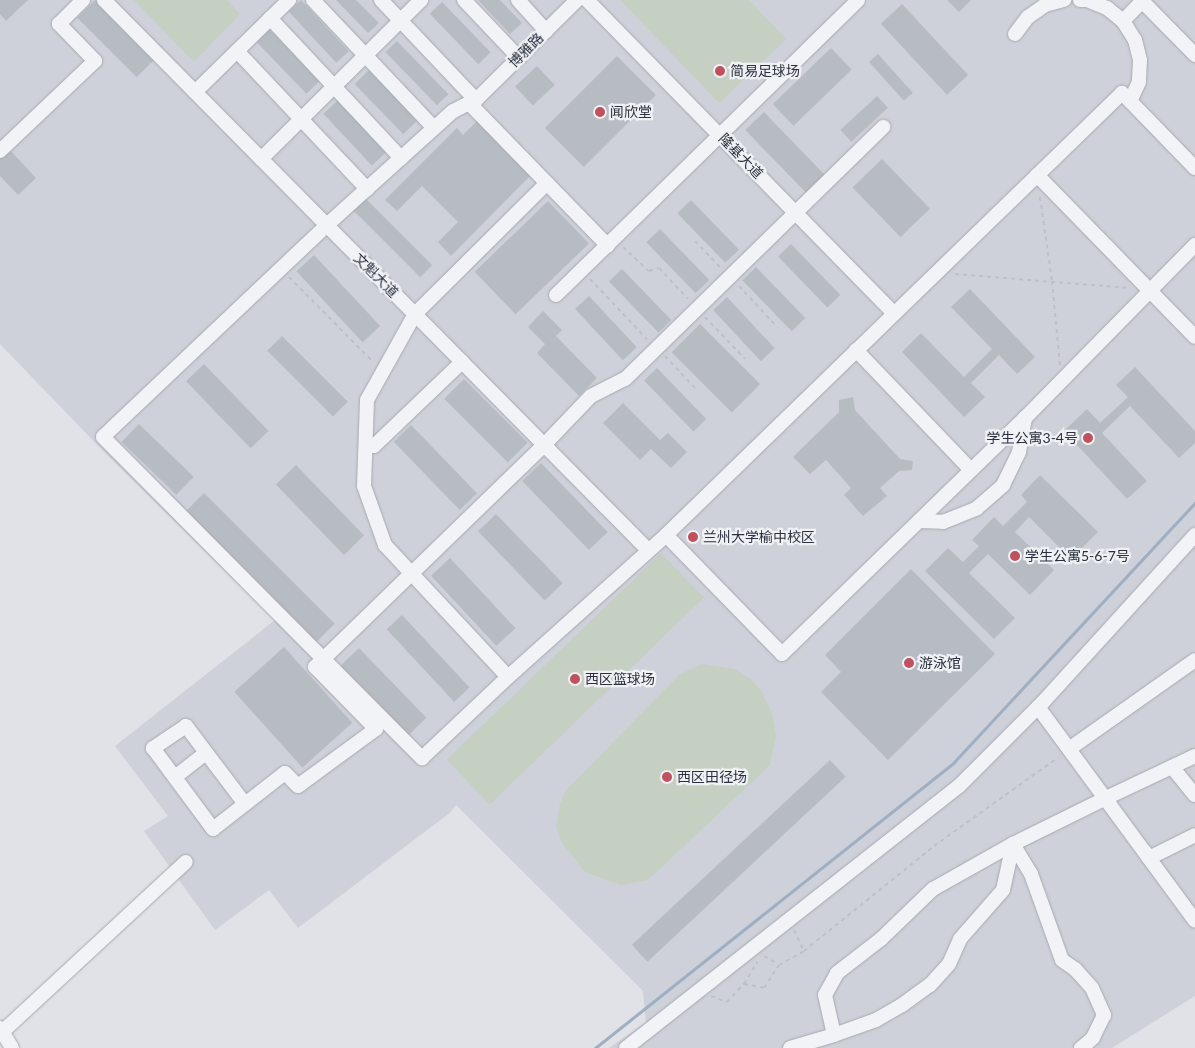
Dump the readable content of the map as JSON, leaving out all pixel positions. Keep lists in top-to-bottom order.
{
  "streets": {
    "street": ["博雅路", "隆基大道", "文魁大道"]
  },
  "crossings": [
    ["博雅路", "文魁大道"]
  ],
  "places": [
    "简易足球场",
    "闻欣堂",
    "学生公寓3-4号",
    "兰州大学榆中校区",
    "学生公寓5-6-7号",
    "游泳馆",
    "西区篮球场",
    "西区田径场"
  ]
}
